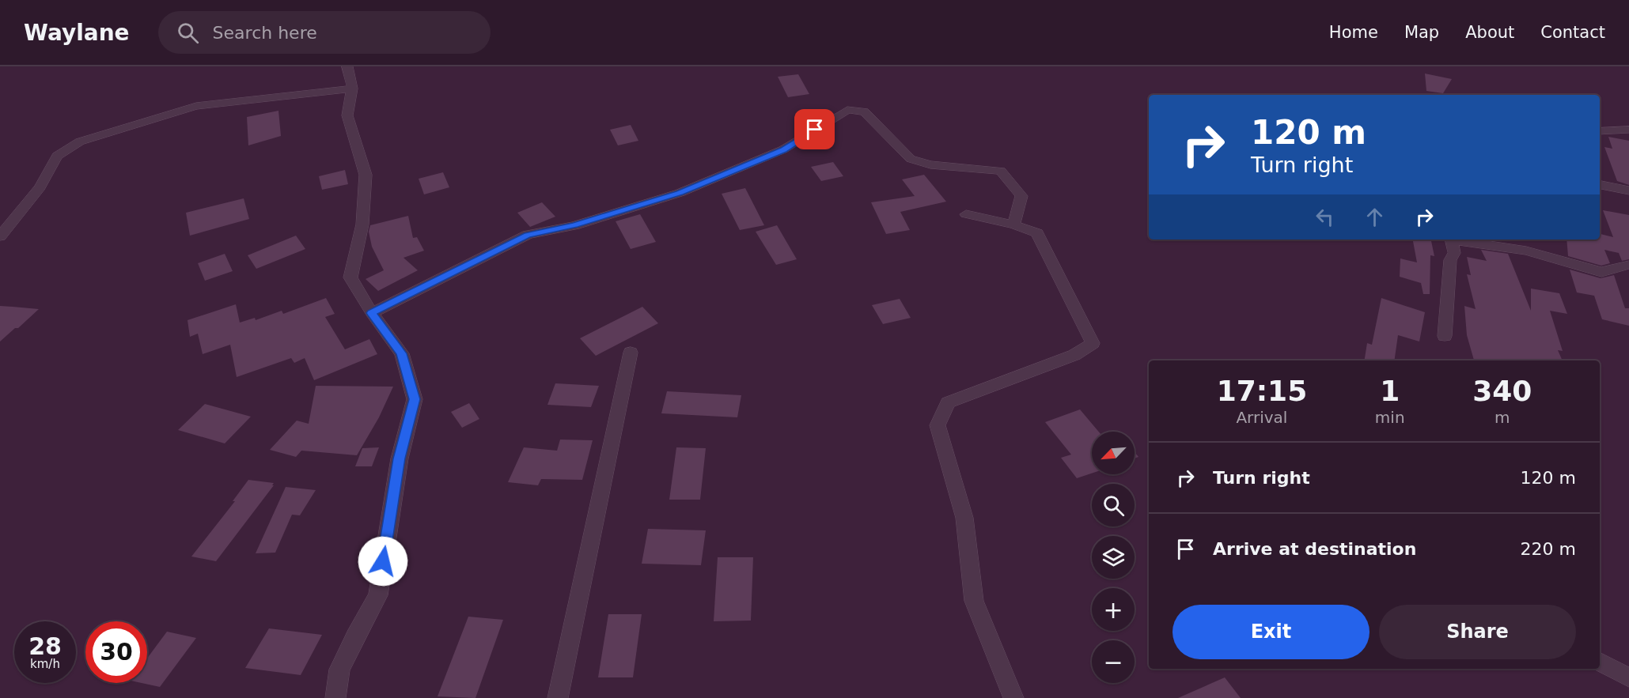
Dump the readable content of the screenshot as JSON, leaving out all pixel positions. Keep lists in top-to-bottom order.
{
  "north": "bottom left",
  "page": {
    "header": "Waylane",
    "search": "Search here",
    "nav": [
      "Home",
      "Map",
      "About",
      "Contact"
    ],
    "turn": ["120 m", "Turn right"],
    "eta": [
      "17:15",
      "Arrival",
      "1",
      "min",
      "340",
      "m"
    ],
    "map_buttons": ["+", "−"],
    "list": [
      {
        "name": "Turn right",
        "value": "120 m"
      },
      {
        "name": "Arrive at destination",
        "value": "220 m"
      }
    ],
    "buttons": ["Exit", "Share"],
    "speed": "28 km/h",
    "limit": "30"
  }
}
